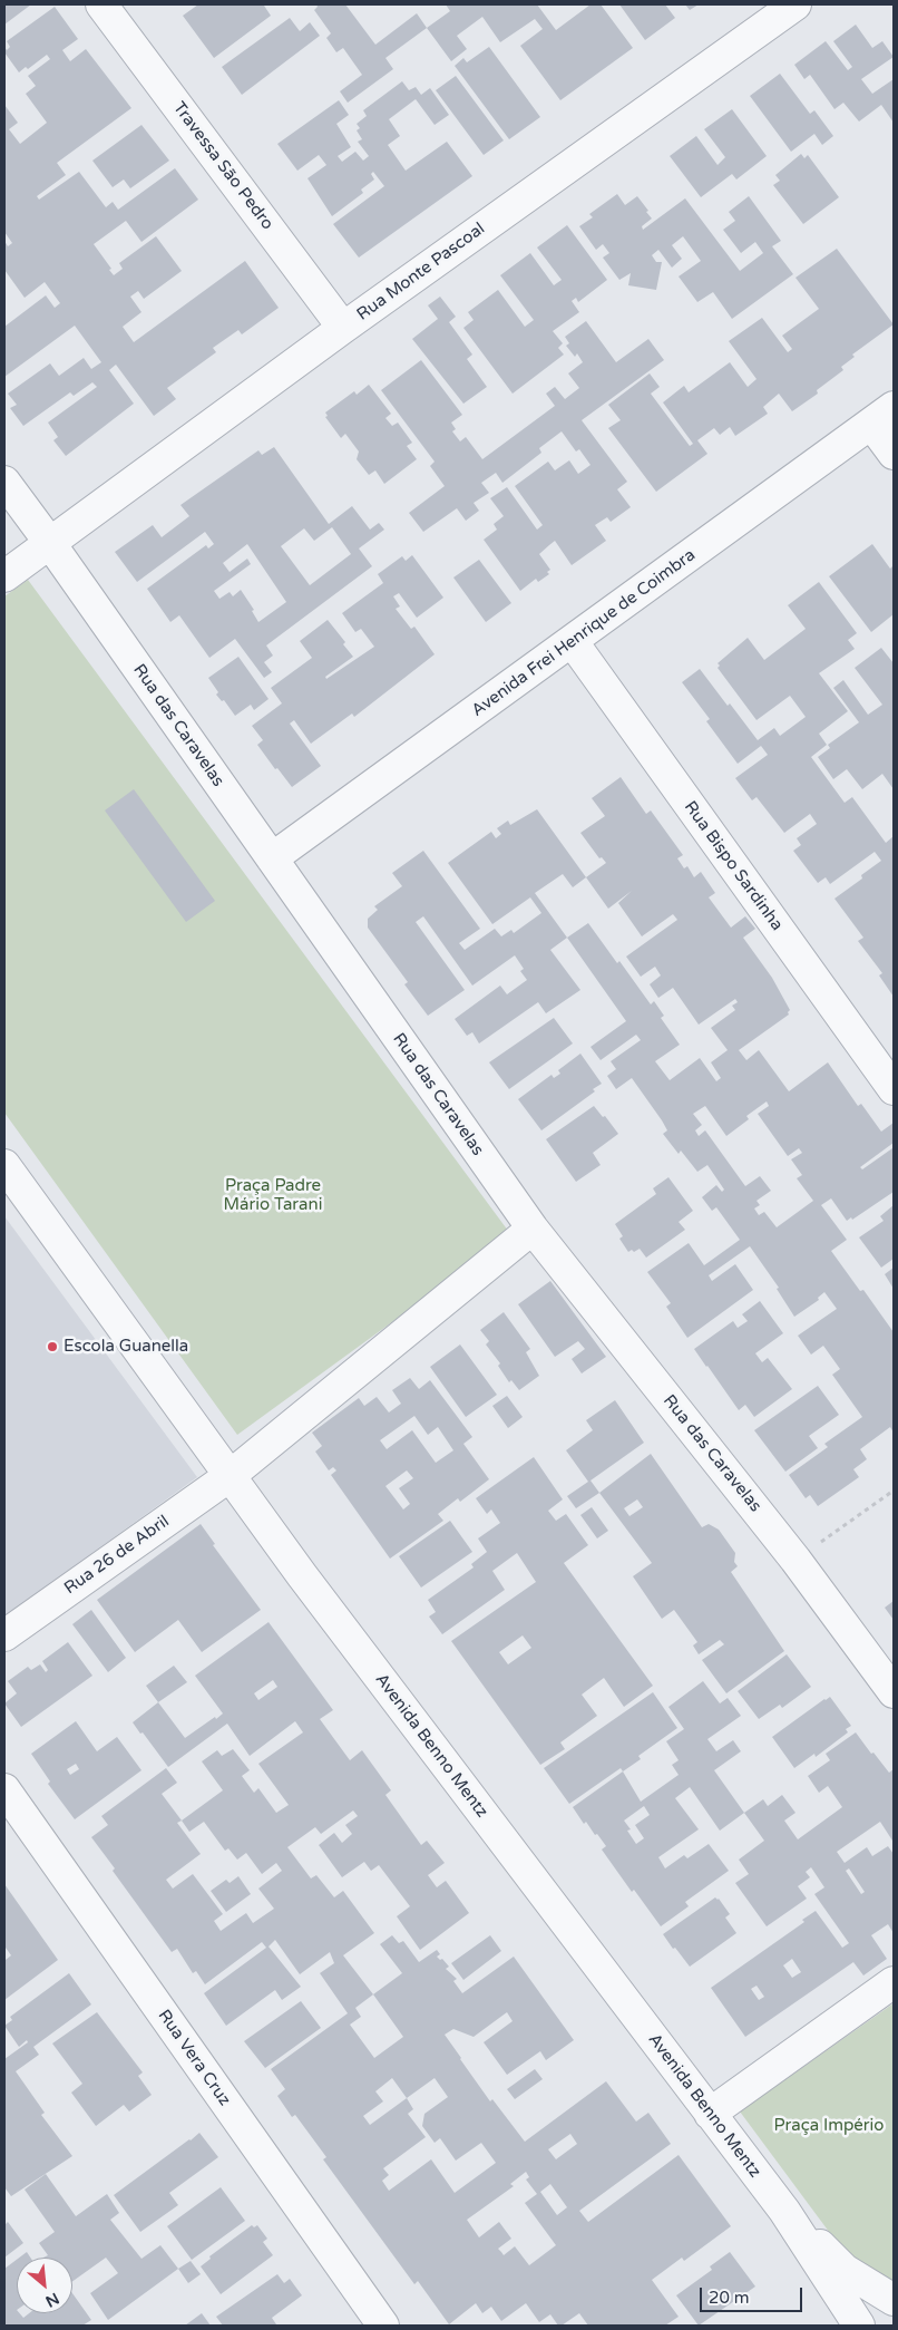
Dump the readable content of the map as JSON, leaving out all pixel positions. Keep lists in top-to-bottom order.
{
  "streets": {
    "street": [
      "Travessa São Pedro",
      "Rua Monte Pascoal",
      "Avenida Frei Henrique de Coimbra",
      "Rua das Caravelas",
      "Rua Bispo Sardinha",
      "Rua 26 de Abril",
      "Avenida Benno Mentz",
      "Rua Vera Cruz"
    ]
  },
  "crossings": [
    ["Travessa São Pedro", "Rua Monte Pascoal"],
    ["Rua Monte Pascoal", "Rua das Caravelas"],
    ["Avenida Frei Henrique de Coimbra", "Rua das Caravelas"],
    ["Avenida Frei Henrique de Coimbra", "Rua Bispo Sardinha"],
    ["Rua 26 de Abril", "Avenida Benno Mentz"]
  ],
  "parks": ["Praça Padre Mário Tarani", "Praça Império"],
  "places": ["Escola Guanella"],
  "scale_bar": "20 m",
  "north": "bottom right"
}
